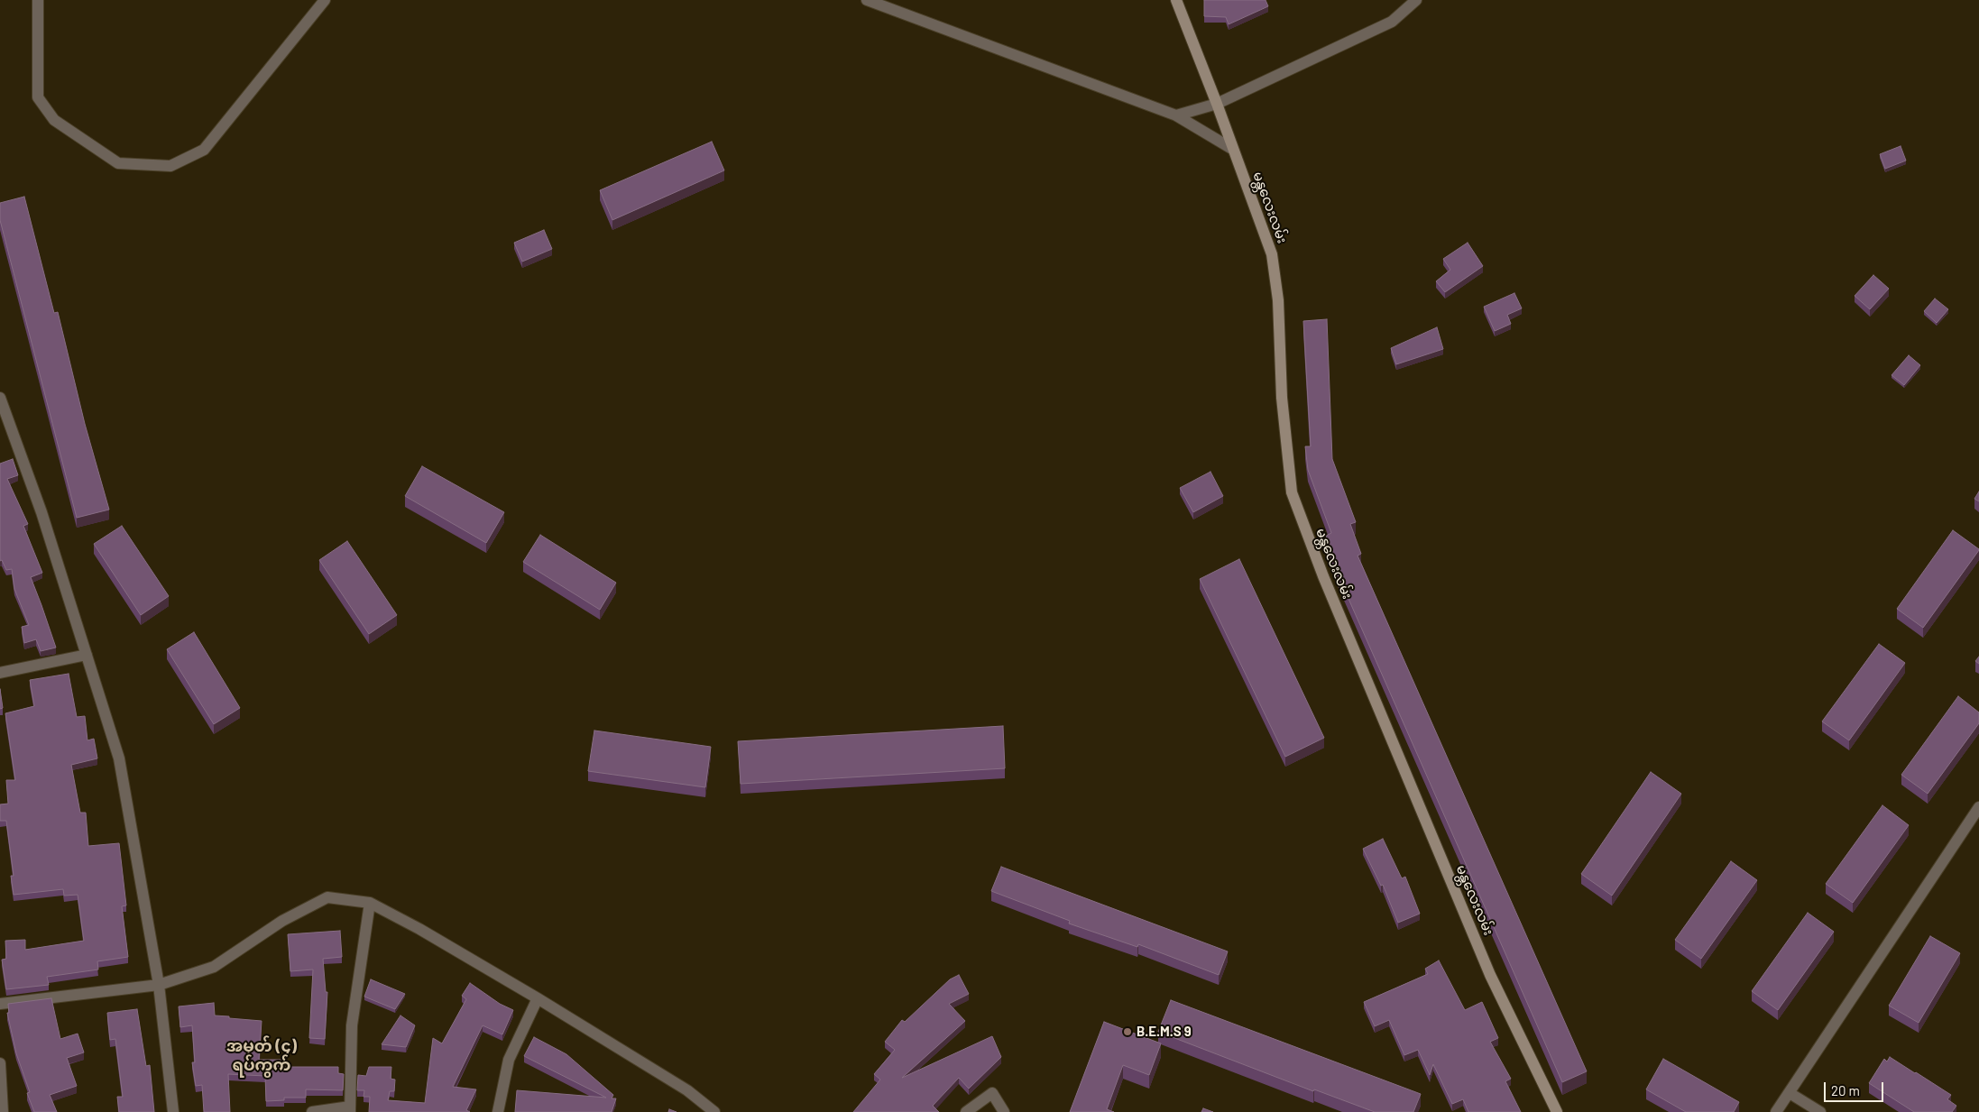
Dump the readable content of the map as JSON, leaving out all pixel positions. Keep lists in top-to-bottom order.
{
  "streets": {
    "main road": ["မန္တလေးလမ်း"]
  },
  "districts": ["အမှတ် (၄) ရပ်ကွက်"],
  "places": ["B.E.M.S 9"],
  "scale_bar": "20 m"
}
